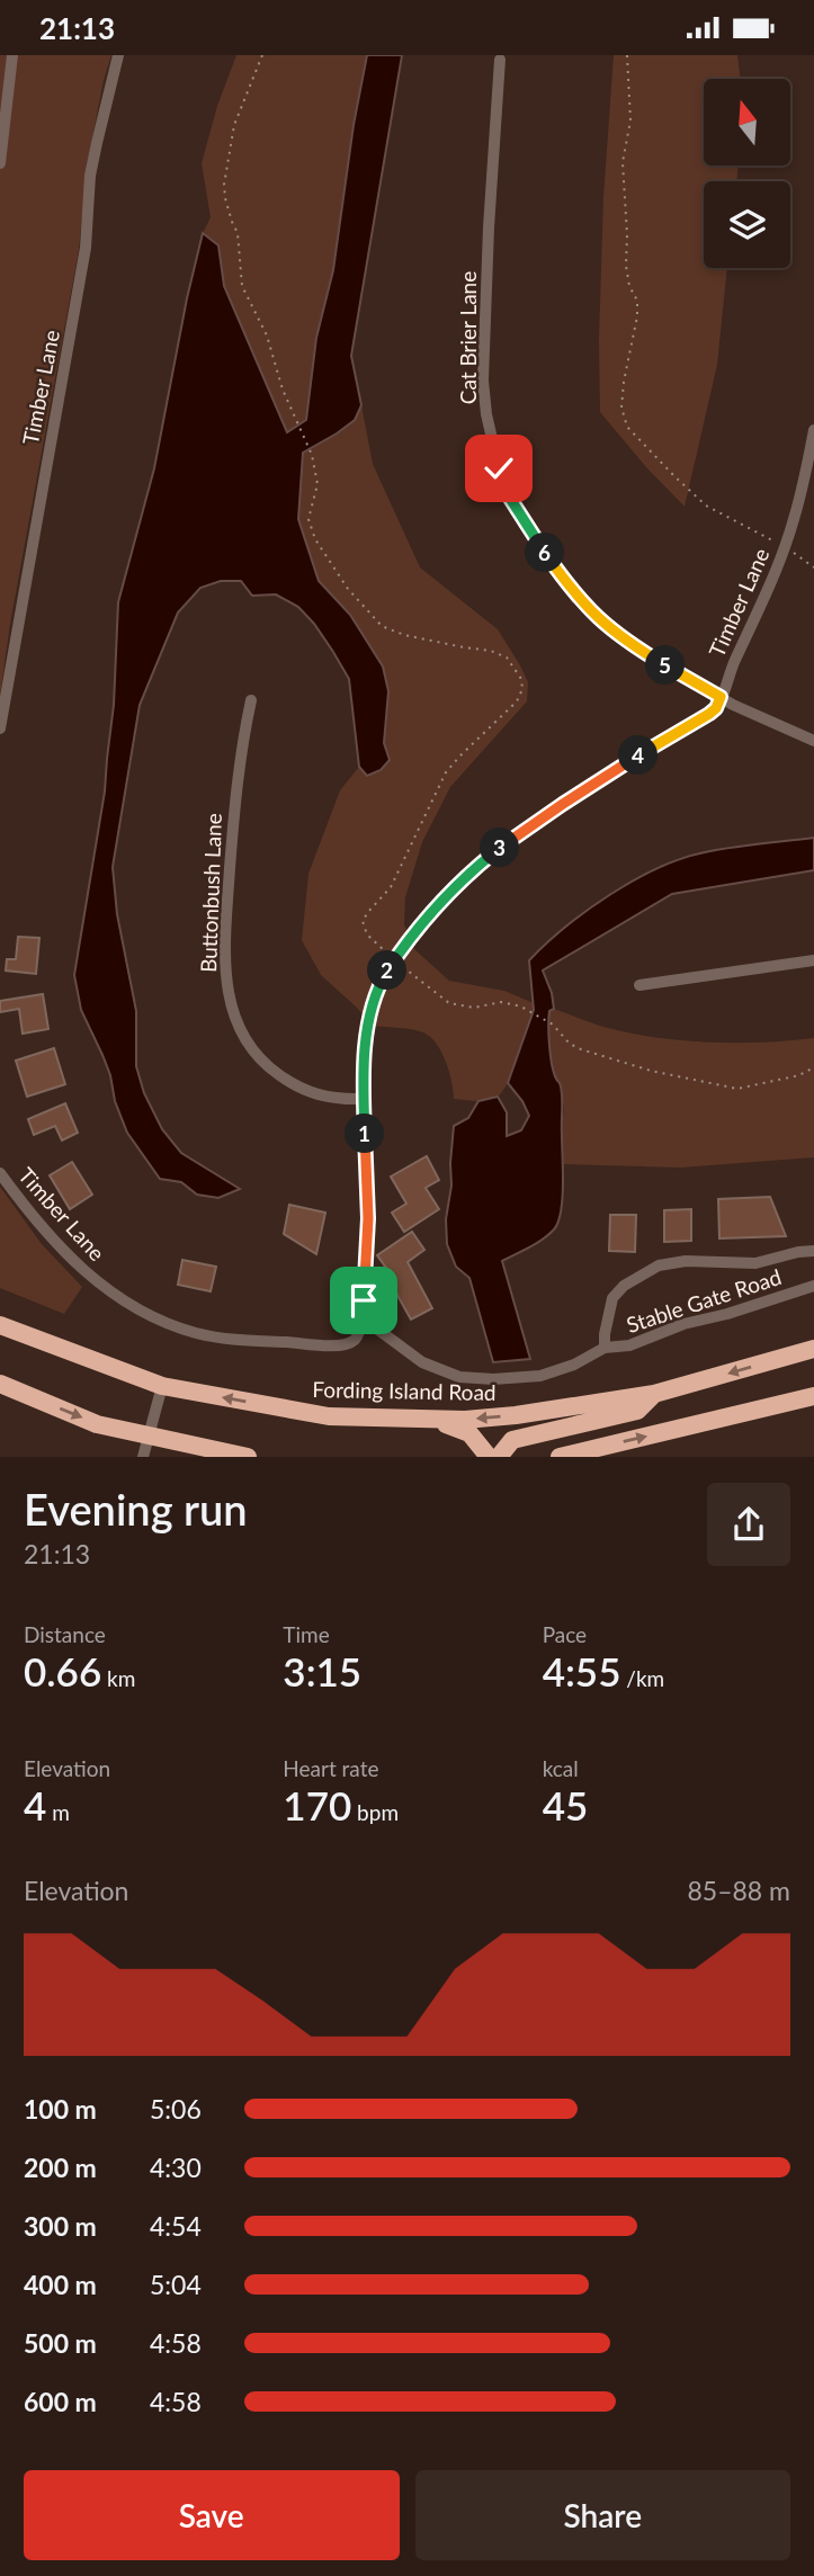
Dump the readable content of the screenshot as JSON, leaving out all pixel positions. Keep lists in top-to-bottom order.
{
  "streets": {
    "highway": ["Fording Island Road"],
    "street": [
      "Cat Brier Lane",
      "Timber Lane",
      "Buttonbush Lane",
      "Stable Gate Road"
    ]
  },
  "crossings": [
    ["Cat Brier Lane", "Timber Lane"],
    ["Timber Lane", "Buttonbush Lane"],
    ["Timber Lane", "Stable Gate Road"]
  ],
  "north": "top",
  "page": {
    "status": "21:13",
    "pins": [
      "6",
      "5",
      "4",
      "3",
      "2",
      "1"
    ],
    "heading": ["Evening run", "21:13"],
    "stats": [
      ["Distance", "0.66 km"],
      ["Time", "3:15"],
      ["Pace", "4:55 /km"],
      ["Elevation", "4 m"],
      ["Heart rate", "170 bpm"],
      ["kcal", "45"]
    ],
    "chart": ["Elevation", "85–88 m"],
    "list": [
      {
        "name": "100 m",
        "note": "5:06"
      },
      {
        "name": "200 m",
        "note": "4:30"
      },
      {
        "name": "300 m",
        "note": "4:54"
      },
      {
        "name": "400 m",
        "note": "5:04"
      },
      {
        "name": "500 m",
        "note": "4:58"
      },
      {
        "name": "600 m",
        "note": "4:58"
      }
    ],
    "buttons": ["Save", "Share"]
  }
}
